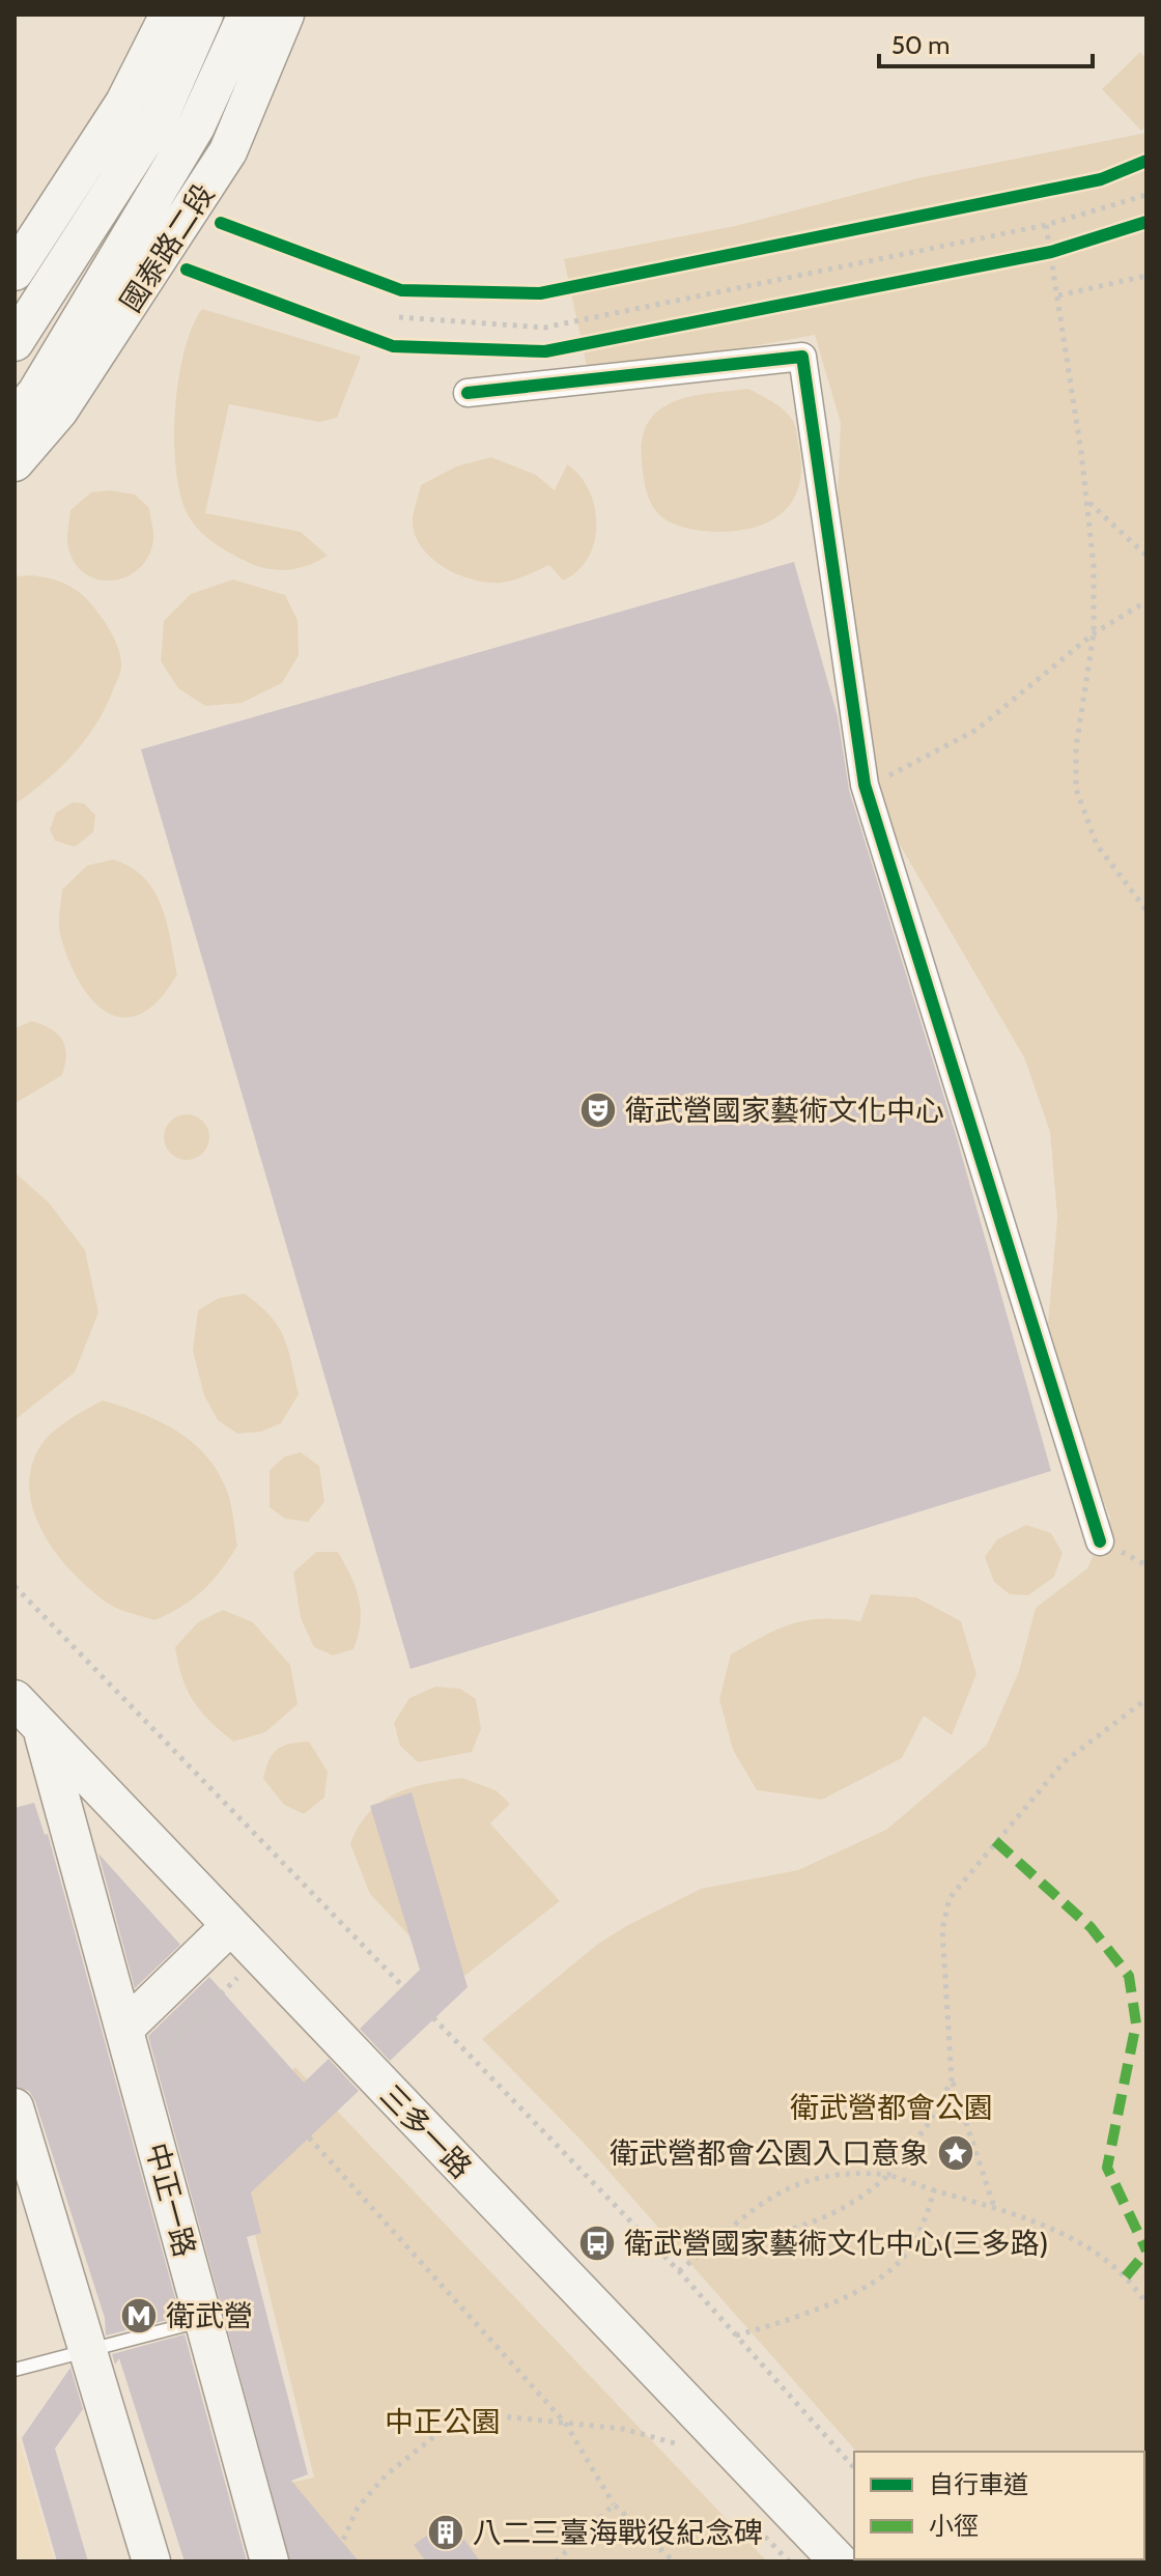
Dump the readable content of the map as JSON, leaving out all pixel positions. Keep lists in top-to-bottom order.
{
  "streets": {
    "street": ["國泰路二段", "三多一路", "中正一路"]
  },
  "crossings": [
    ["三多一路", "中正一路"]
  ],
  "parks": ["衛武營都會公園", "中正公園"],
  "places": {
    "theatre": ["衛武營國家藝術文化中心"],
    "place": ["衛武營都會公園入口意象"],
    "bus stop": ["衛武營國家藝術文化中心(三多路)"],
    "metro station": ["衛武營"],
    "building": ["八二三臺海戰役紀念碑"]
  },
  "legend": ["自行車道", "小徑"],
  "scale_bar": "50 m"
}
